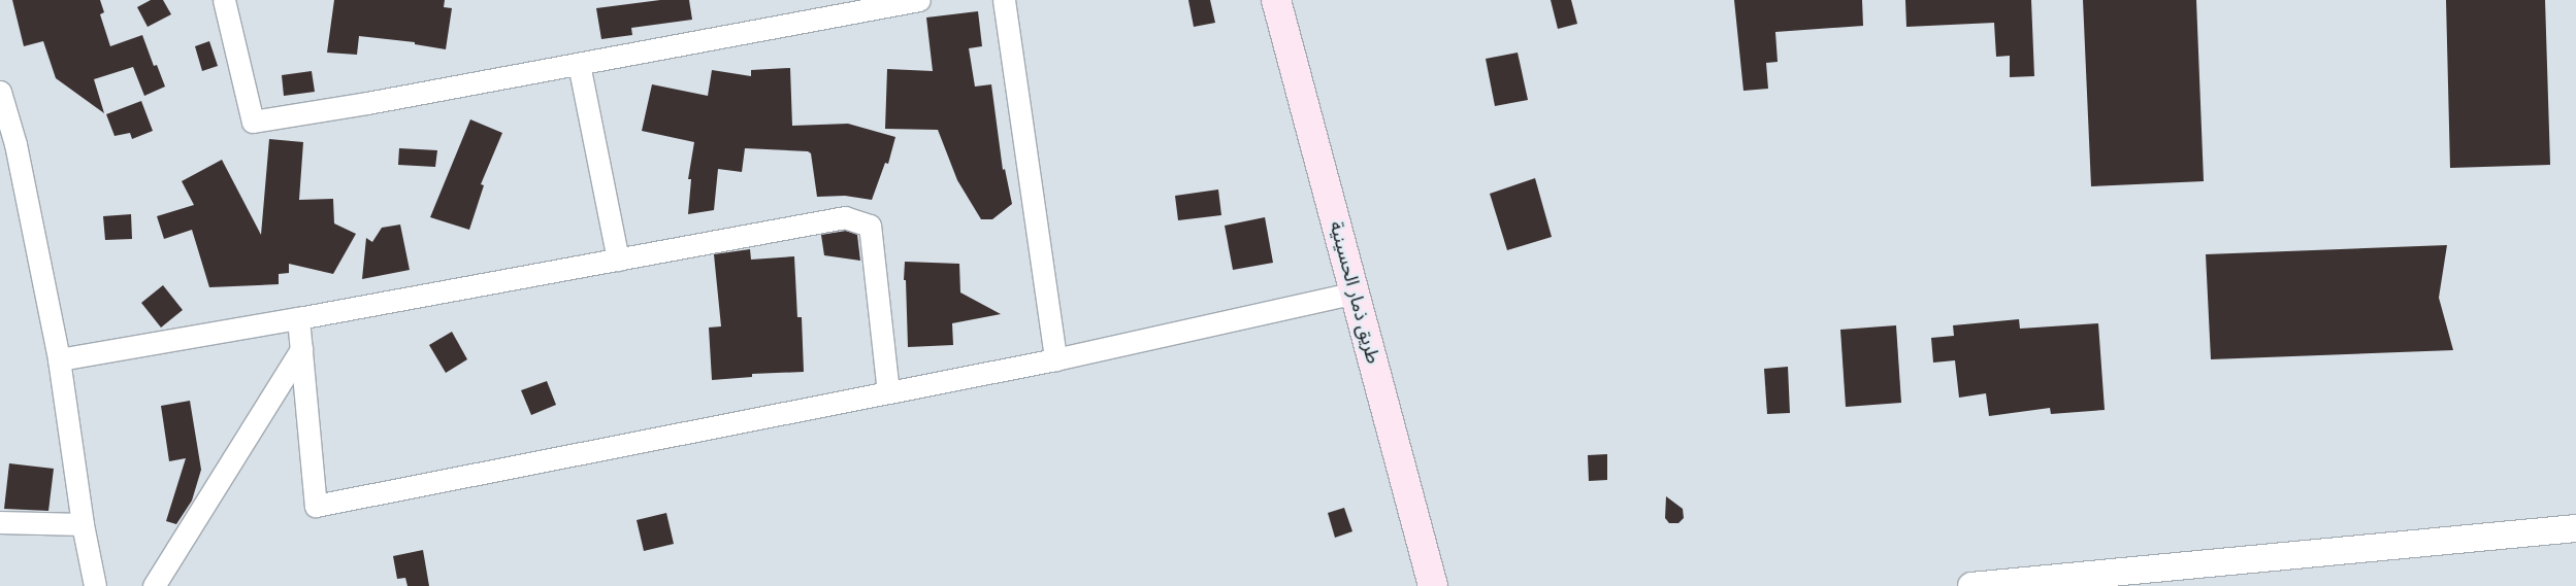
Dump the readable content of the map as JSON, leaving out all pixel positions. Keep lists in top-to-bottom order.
{
  "streets": {
    "main road": ["طريق ذمار الحسينية"]
  }
}
